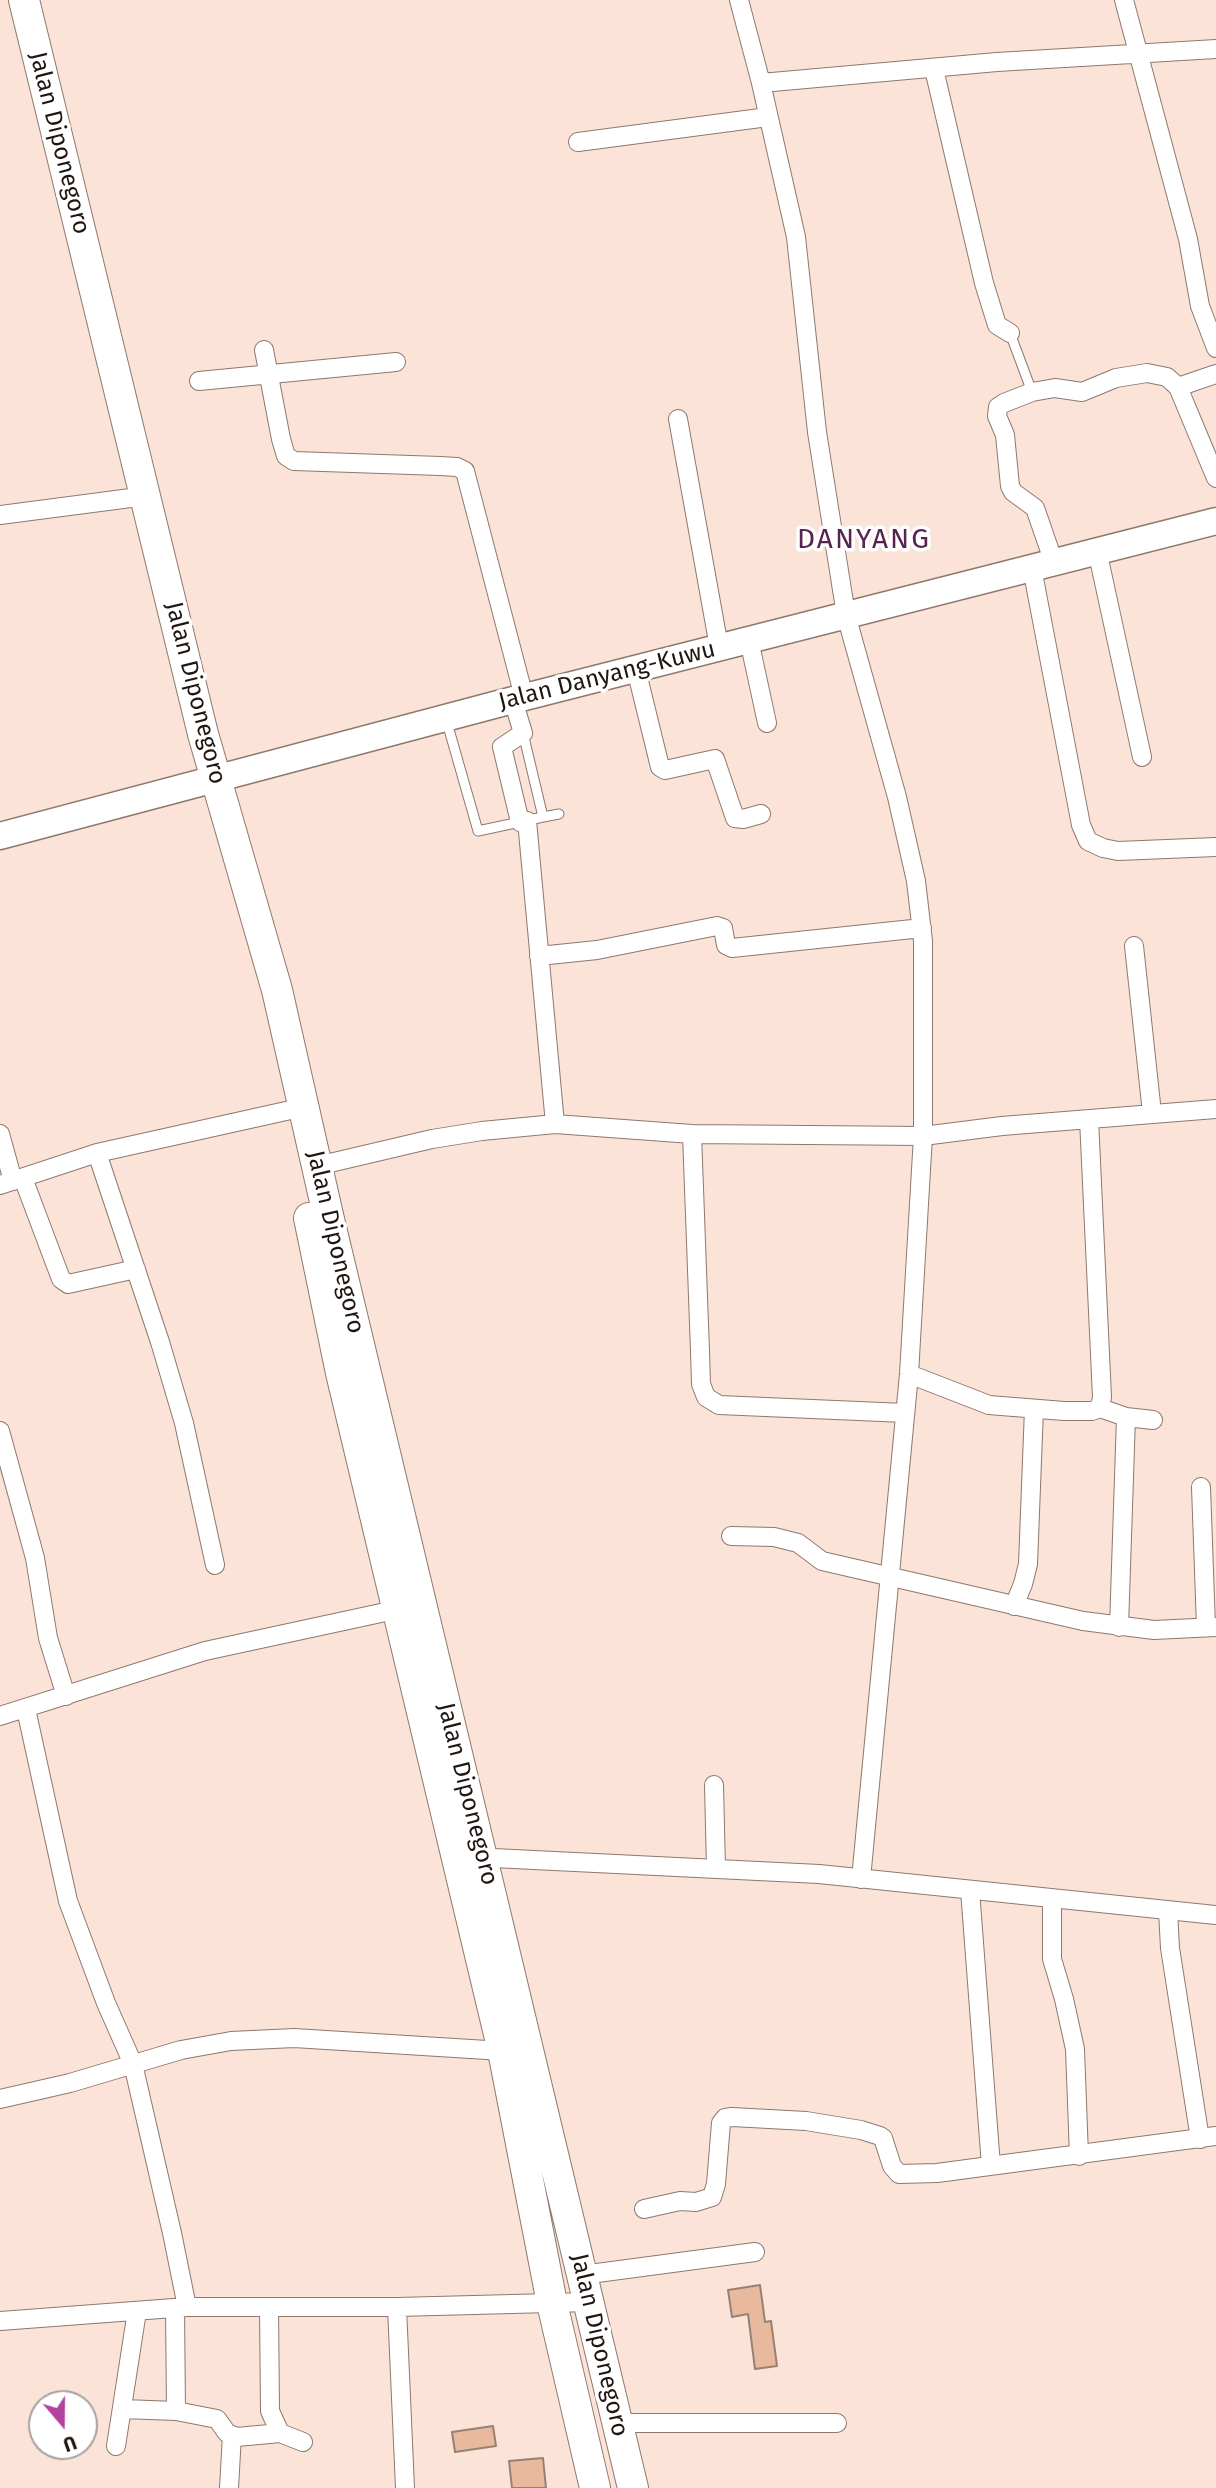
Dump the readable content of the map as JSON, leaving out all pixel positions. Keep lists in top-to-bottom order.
{
  "streets": {
    "main road": ["Jalan Diponegoro"],
    "street": ["Jalan Danyang-Kuwu"]
  },
  "crossings": [
    ["Jalan Diponegoro", "Jalan Danyang-Kuwu"]
  ],
  "districts": ["DANYANG"],
  "north": "bottom"
}
